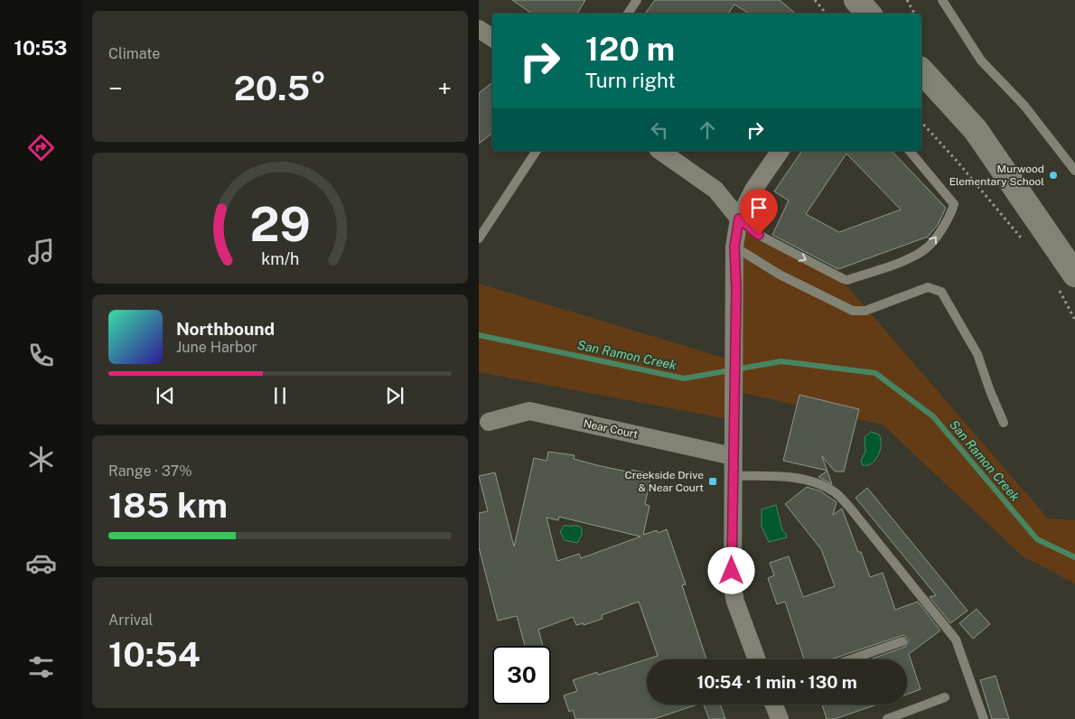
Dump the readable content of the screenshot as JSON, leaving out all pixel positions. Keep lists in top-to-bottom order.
{
  "streets": {
    "street": ["Near Court"]
  },
  "water": ["San Ramon Creek"],
  "places": {
    "other": ["Murwood Elementary School"],
    "transit": ["Creekside Drive & Near Court"]
  },
  "page": {
    "tabs": "10:53",
    "tile": [
      "Climate",
      ["Range · 37%", "185 km"],
      ["Arrival", "10:54"]
    ],
    "turn": ["120 m", "Turn right"],
    "heat": ["−", "20.5°", "+"],
    "song": ["Northbound", "June Harbor"],
    "limit": "30",
    "trip": "10:54 · 1 min · 130 m",
    "gauge": ["29", "km/h"]
  }
}
